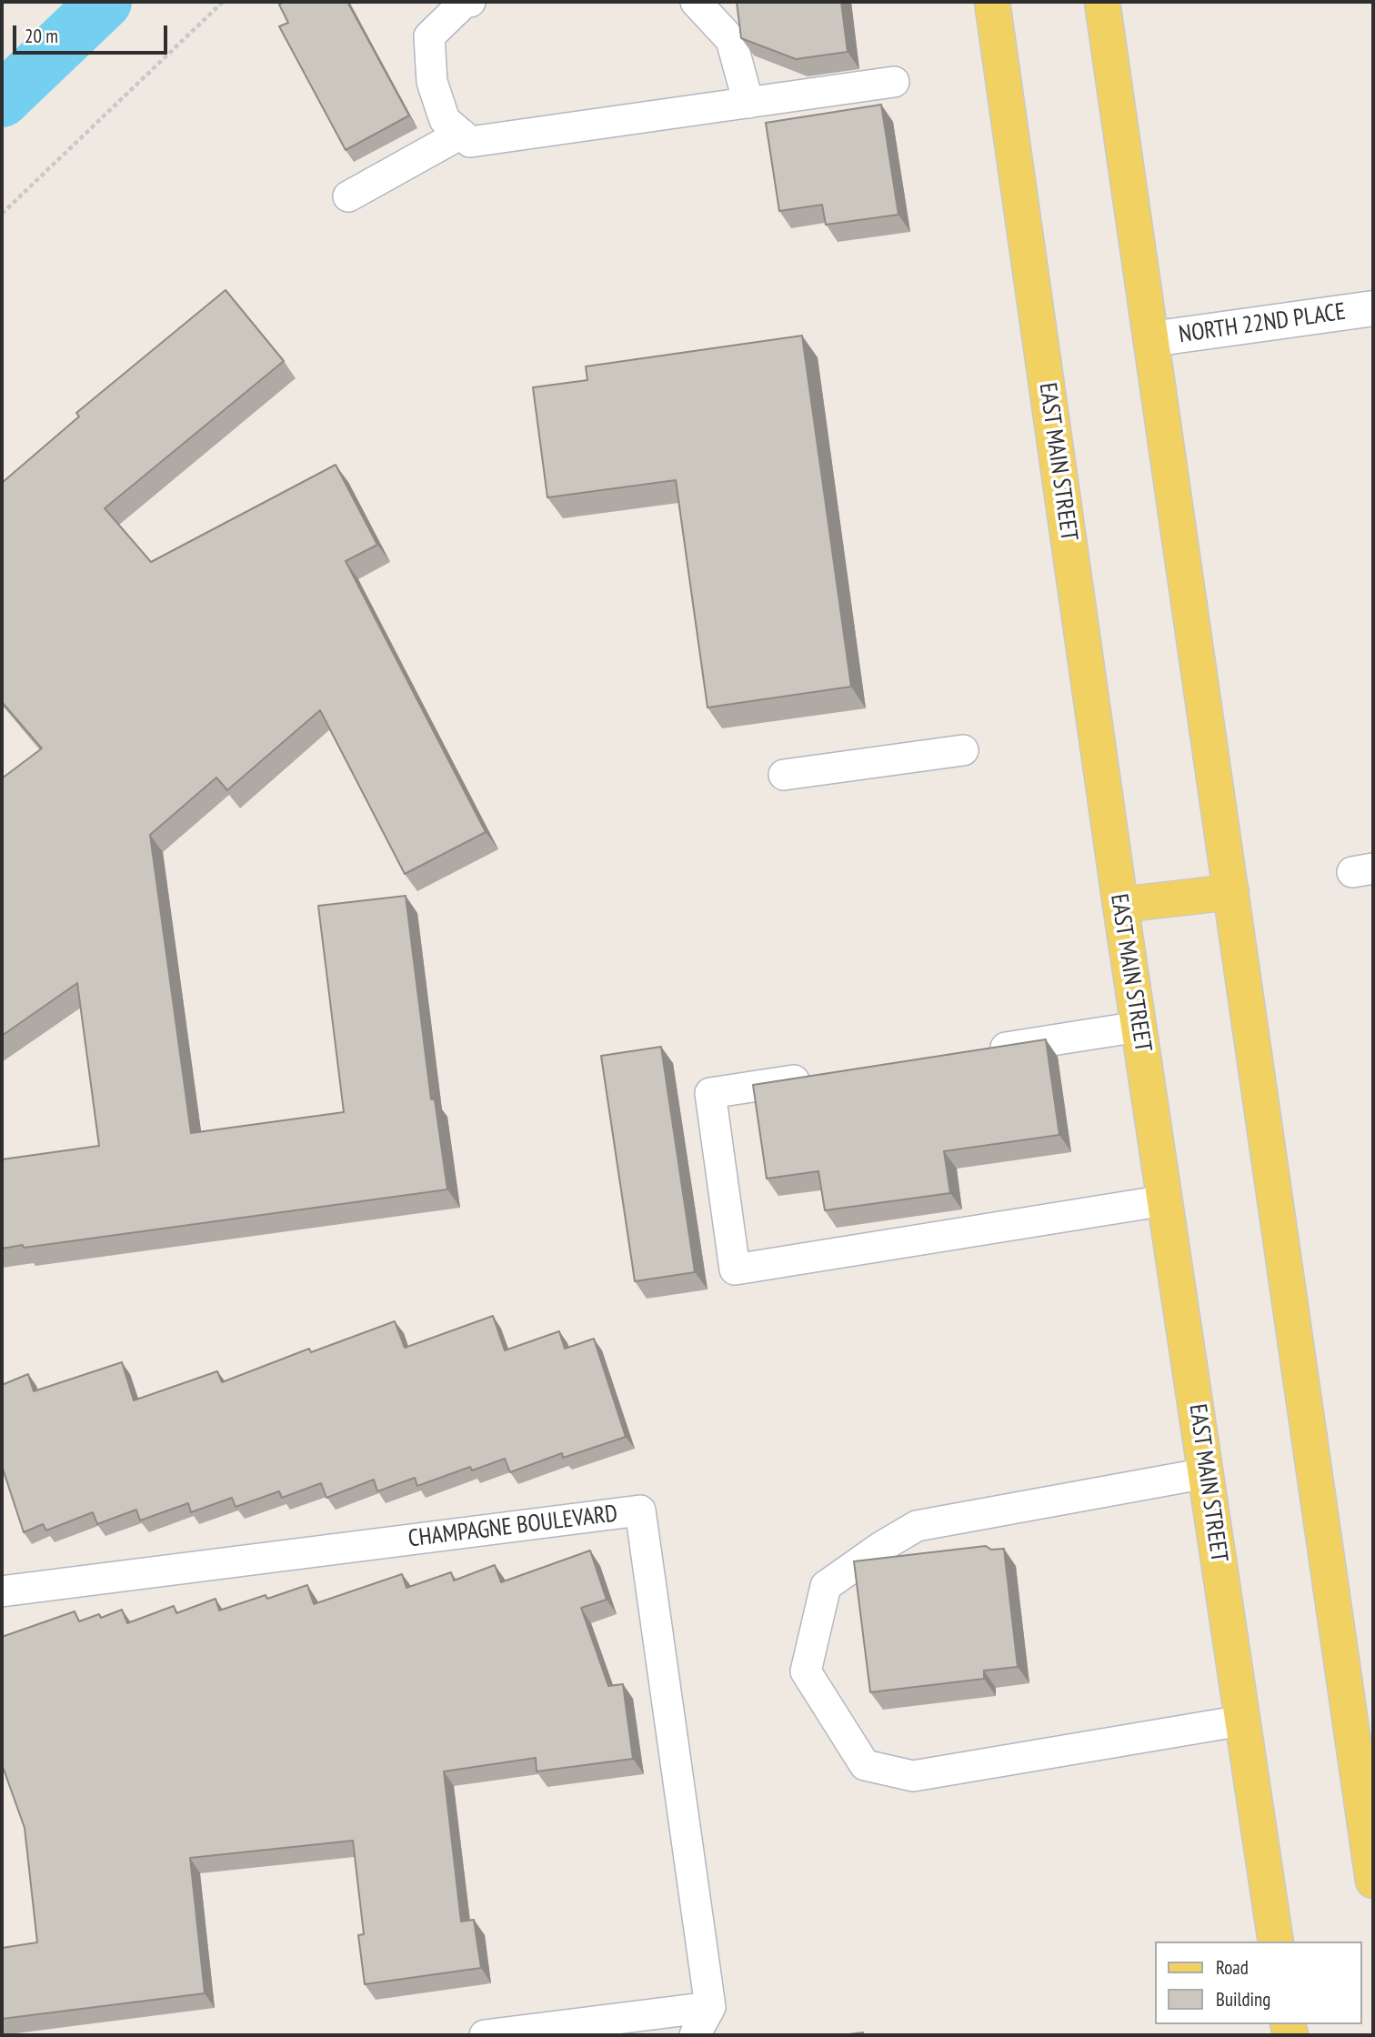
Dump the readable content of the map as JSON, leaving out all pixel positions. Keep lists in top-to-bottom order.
{
  "streets": {
    "main road": ["EAST MAIN STREET"],
    "street": ["NORTH 22ND PLACE"],
    "lane": ["CHAMPAGNE BOULEVARD"]
  },
  "legend": ["Road", "Building"],
  "scale_bar": "20 m"
}
